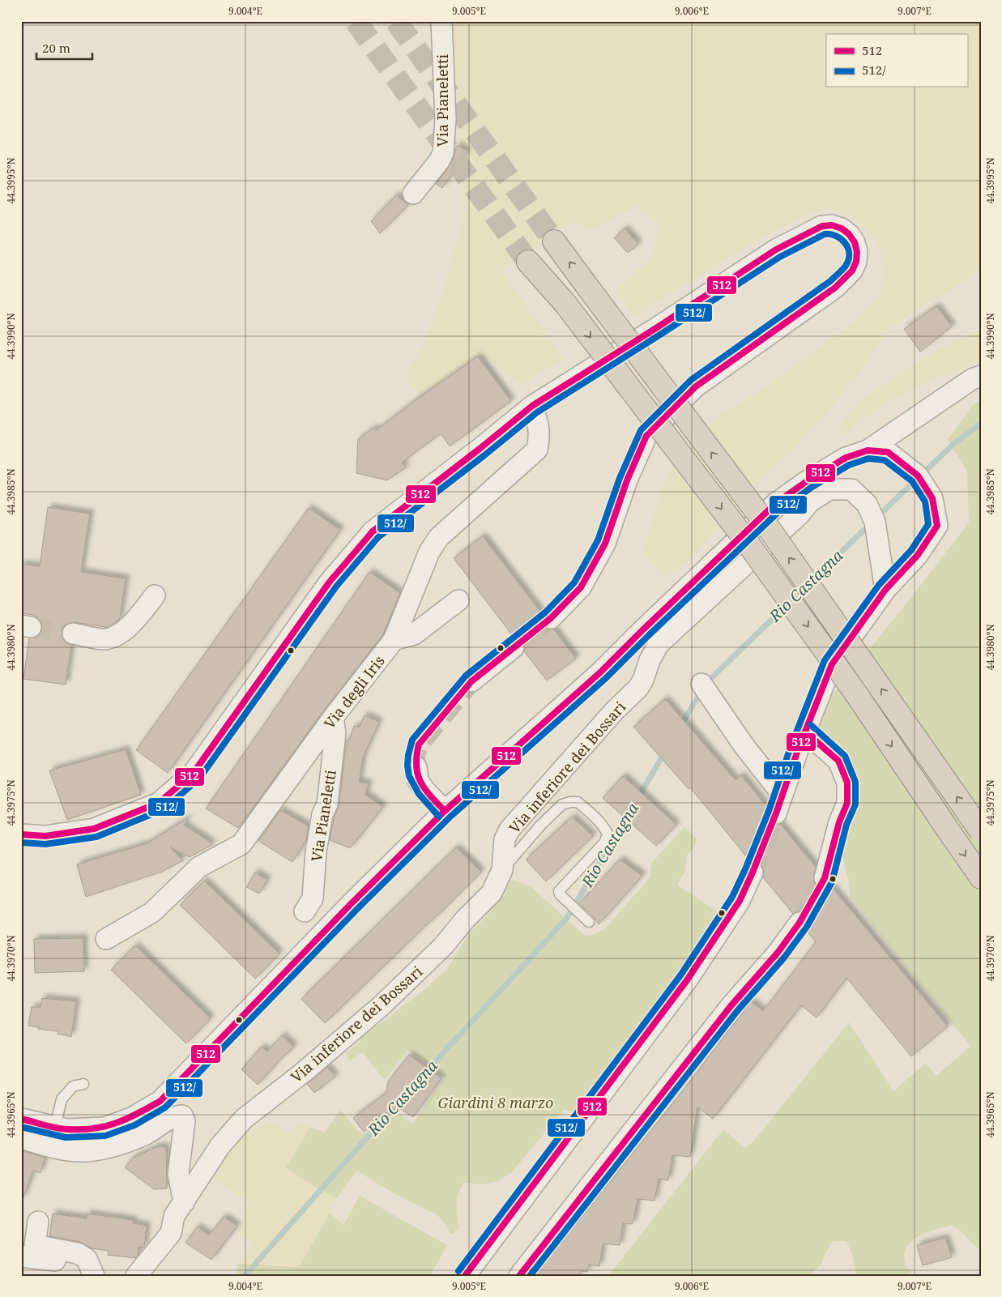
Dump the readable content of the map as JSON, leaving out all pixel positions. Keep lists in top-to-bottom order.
{
  "streets": {
    "street": ["Via Pianeletti", "Via degli Iris", "Via inferiore dei Bossari"]
  },
  "crossings": [
    ["Via Pianeletti", "Via degli Iris"]
  ],
  "water": ["Rio Castagna"],
  "parks": ["Giardini 8 marzo"],
  "lines": ["transit line 512", "transit line 512/"],
  "legend": ["512", "512/"],
  "scale_bar": "20 m",
  "coordinates": [
    "9.004°E",
    "9.005°E",
    "9.006°E",
    "9.007°E",
    "44.3995°N",
    "44.3990°N",
    "44.3985°N",
    "44.3980°N",
    "44.3975°N",
    "44.3970°N",
    "44.3965°N"
  ]
}
